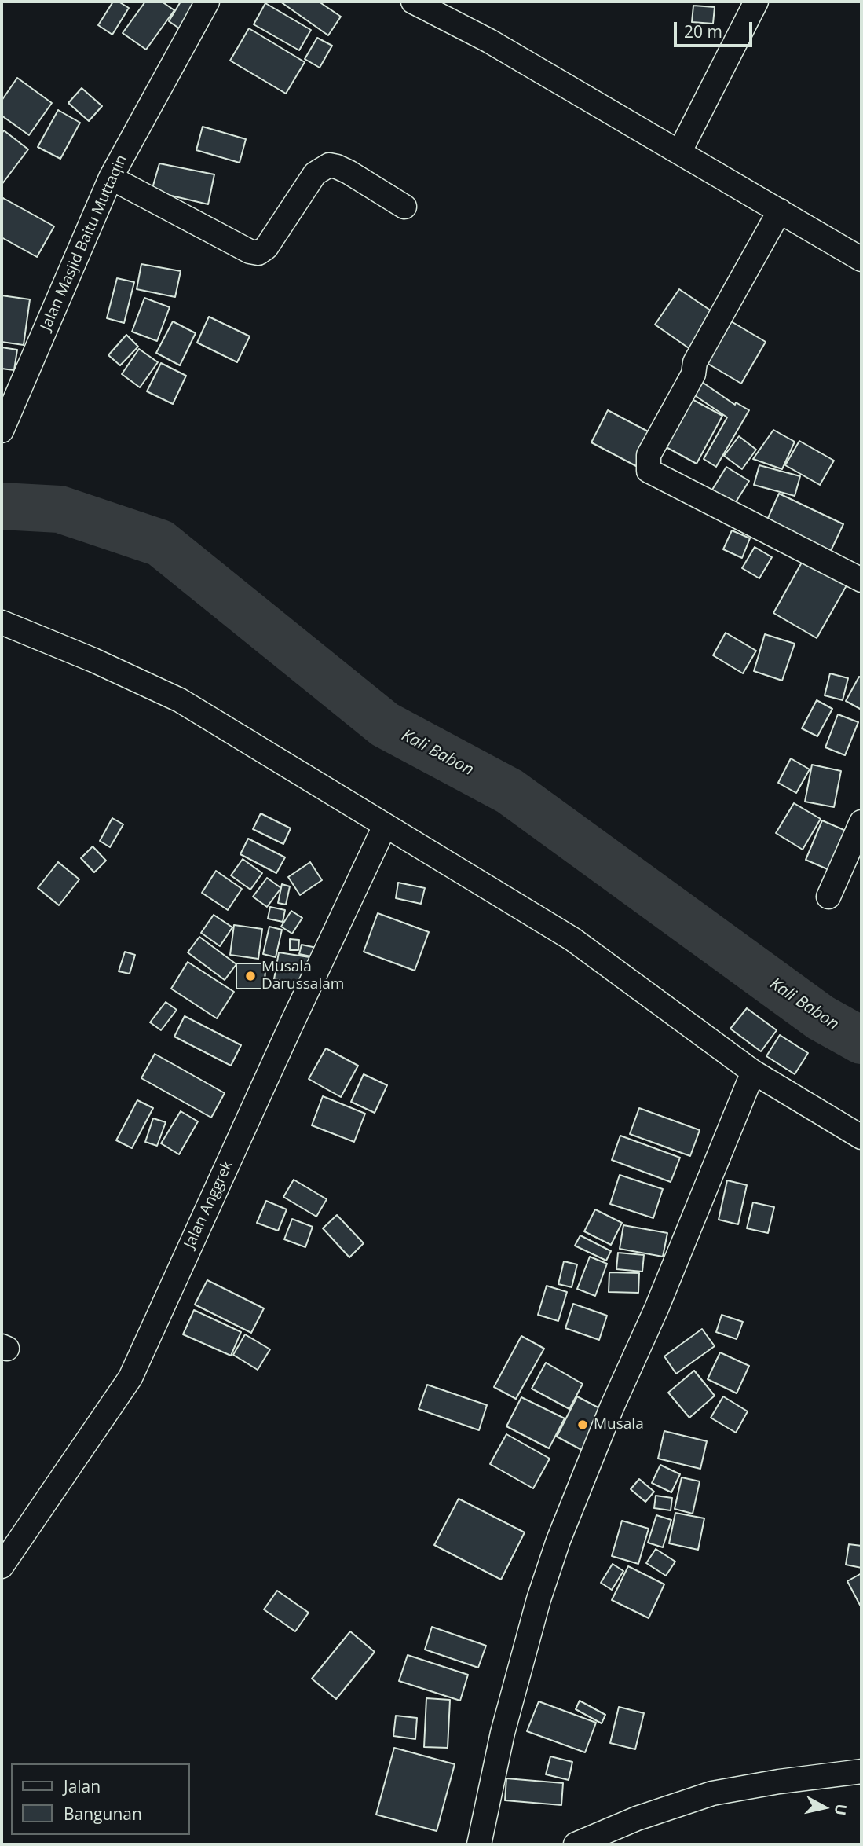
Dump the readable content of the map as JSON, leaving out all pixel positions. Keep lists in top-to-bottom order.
{
  "streets": {
    "street": ["Jalan Masjid Baitu Muttaqin", "Jalan Anggrek"]
  },
  "water": ["Kali Babon"],
  "places": ["Musala Darussalam", "Musala"],
  "legend": ["Jalan", "Bangunan"],
  "scale_bar": "20 m",
  "north": "right"
}
